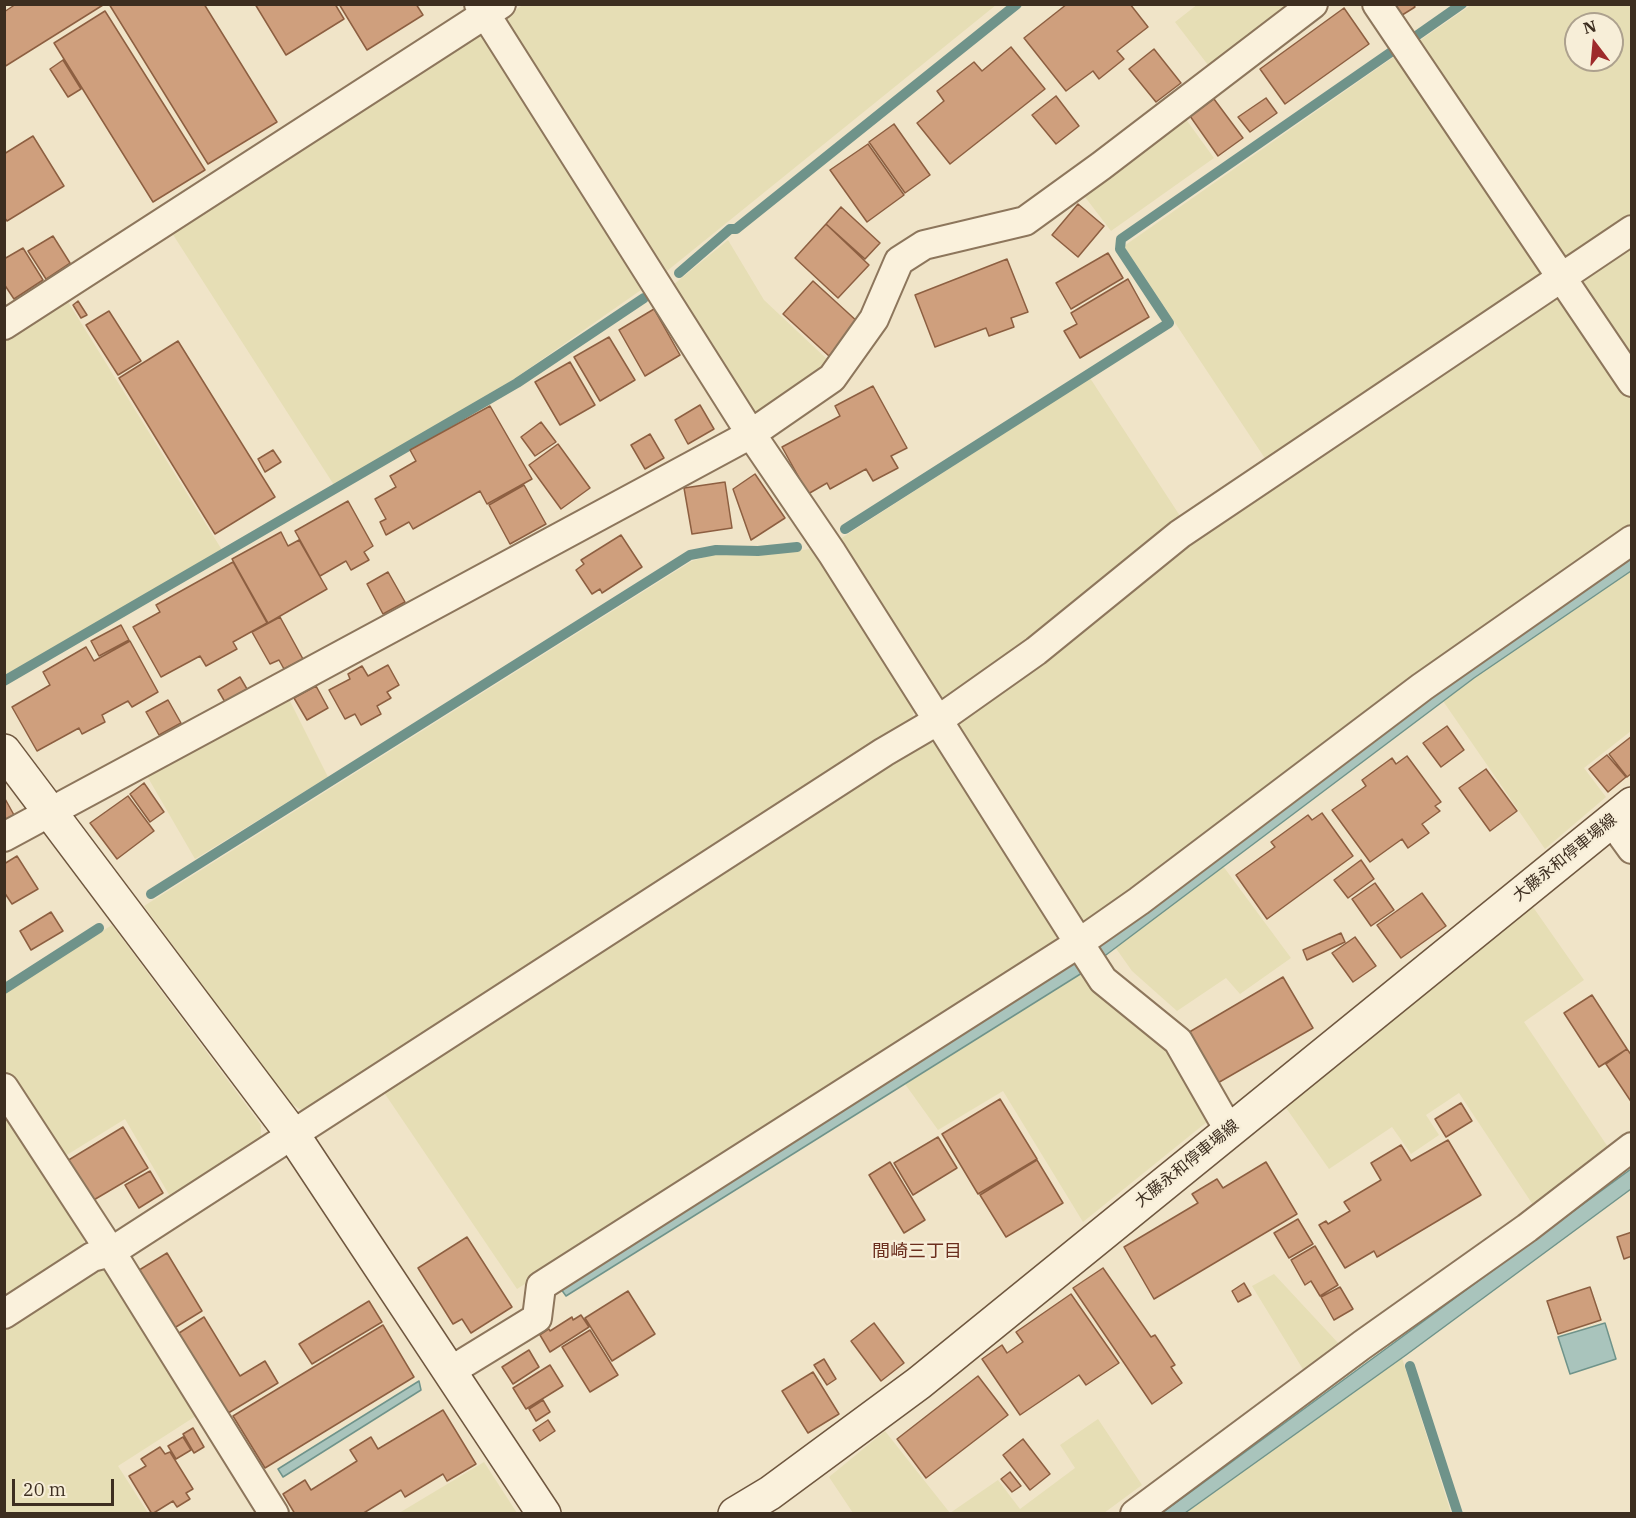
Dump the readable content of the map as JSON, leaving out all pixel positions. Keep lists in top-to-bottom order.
{
  "streets": {
    "main road": ["大藤永和停車場線"]
  },
  "districts": ["間崎三丁目"],
  "scale_bar": "20 m",
  "north": "top"
}
